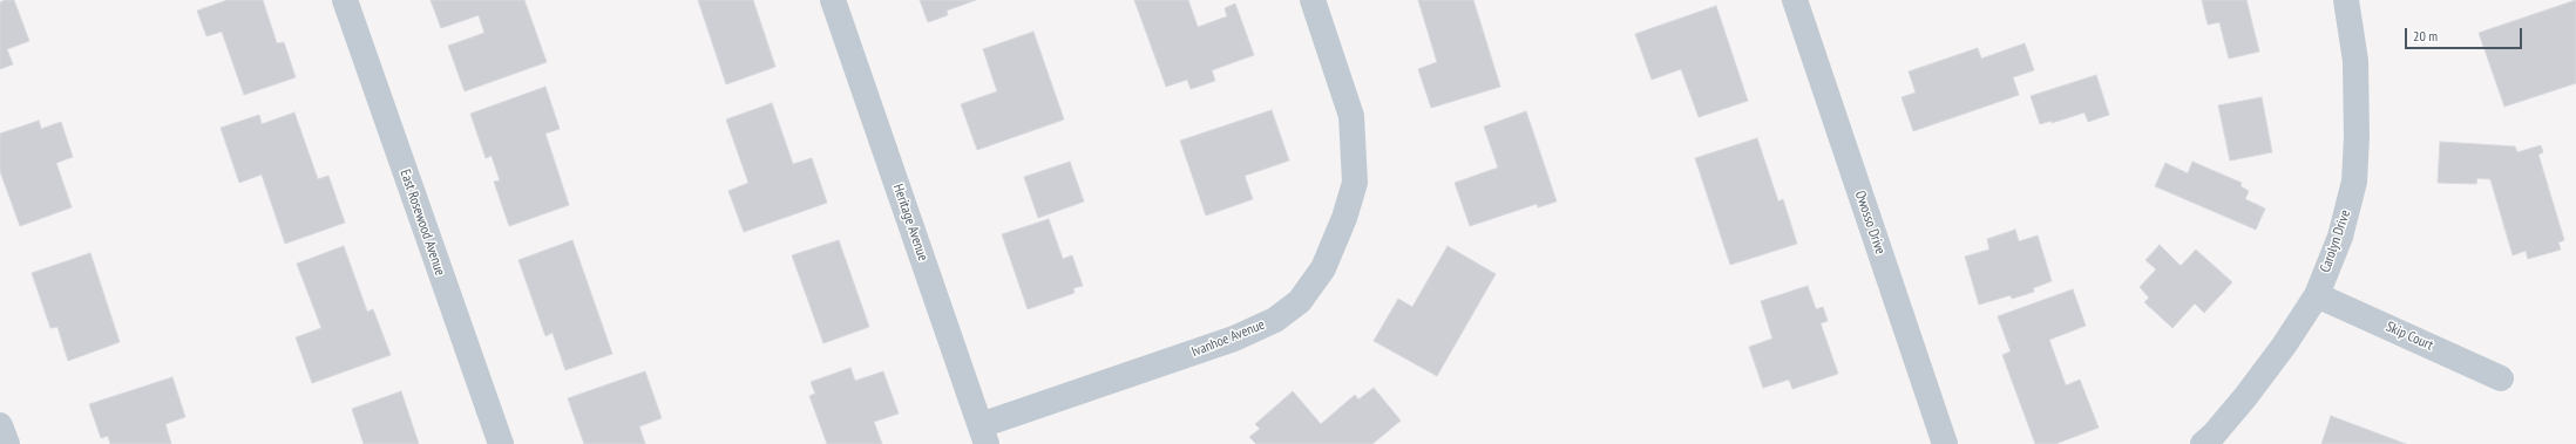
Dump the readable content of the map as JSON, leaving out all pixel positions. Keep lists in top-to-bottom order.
{
  "streets": {
    "street": [
      "East Rosewood Avenue",
      "Heritage Avenue",
      "Owosso Drive",
      "Carolyn Drive",
      "Skip Court",
      "Ivanhoe Avenue"
    ]
  },
  "crossings": [
    ["Heritage Avenue", "Ivanhoe Avenue"],
    ["Carolyn Drive", "Skip Court"]
  ],
  "scale_bar": "20 m"
}
